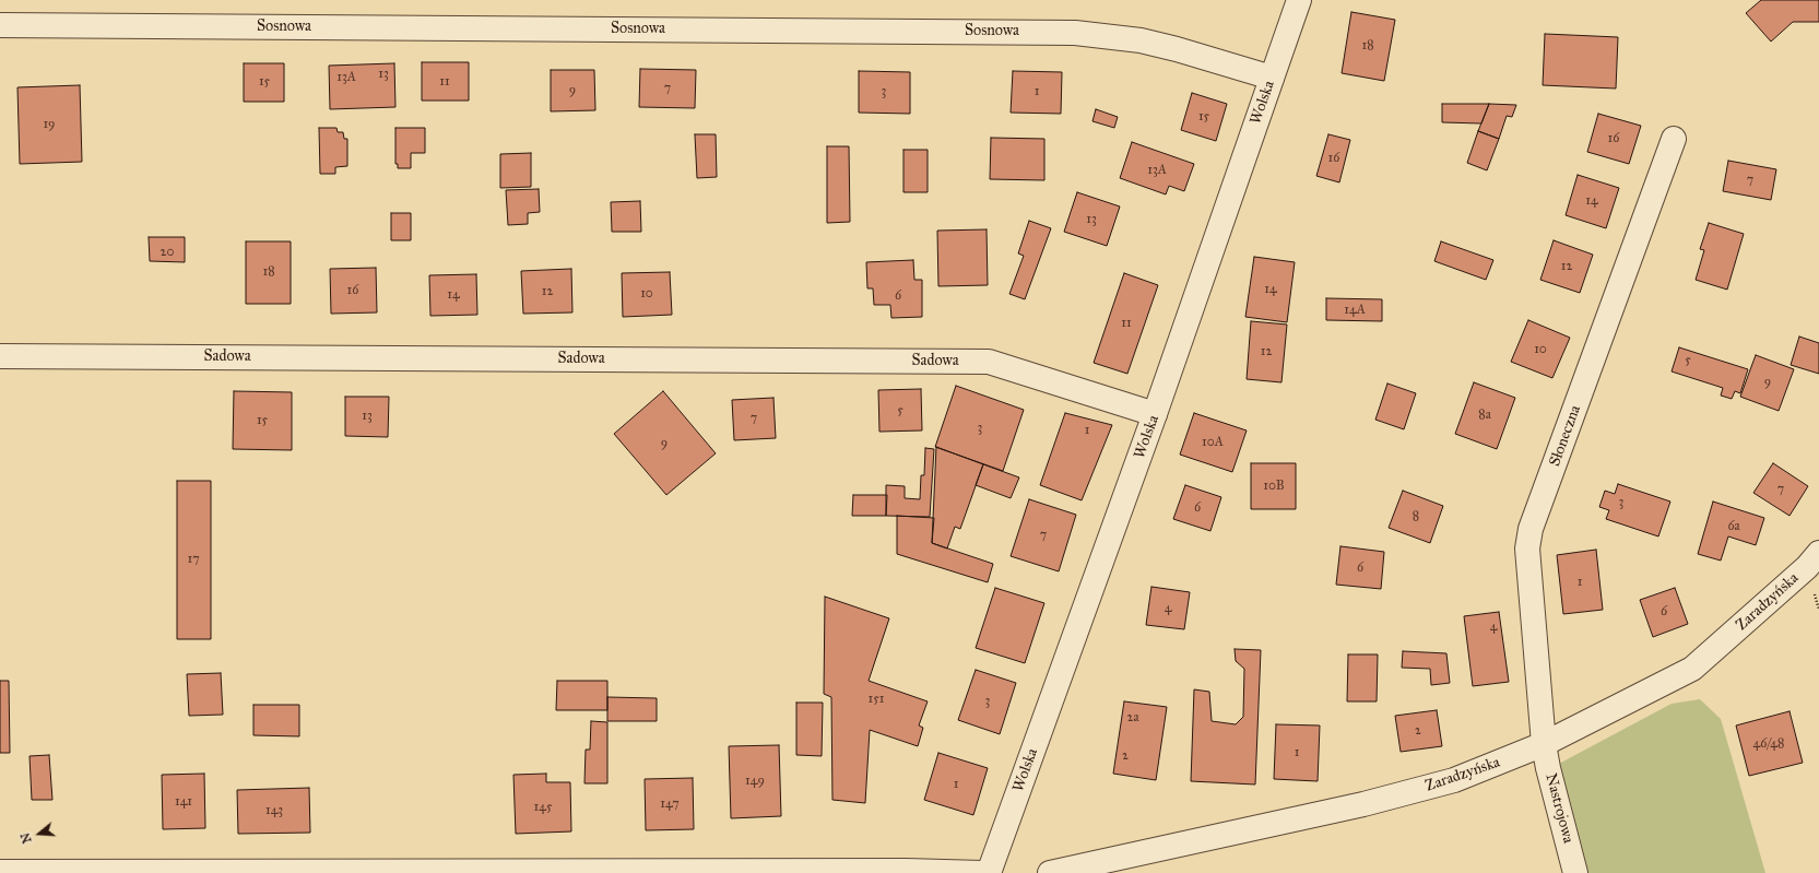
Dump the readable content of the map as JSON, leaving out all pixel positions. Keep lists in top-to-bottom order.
{
  "streets": {
    "street": [
      "Sosnowa",
      "Wolska",
      "Sadowa",
      "Słoneczna",
      "Zaradzyńska",
      "Nastrojowa"
    ]
  },
  "crossings": [
    ["Sosnowa", "Wolska"],
    ["Wolska", "Sadowa"],
    ["Słoneczna", "Zaradzyńska"],
    ["Słoneczna", "Nastrojowa"],
    ["Zaradzyńska", "Nastrojowa"]
  ],
  "house_numbers": [
    "18",
    "13",
    "13A",
    "15",
    "11",
    "7",
    "9",
    "3",
    "1",
    "15",
    "19",
    "16",
    "16",
    "13A",
    "7",
    "14",
    "13",
    "20",
    "12",
    "18",
    "14",
    "16",
    "12",
    "10",
    "14",
    "6",
    "14A",
    "11",
    "10",
    "12",
    "5",
    "9",
    "5",
    "8a",
    "13",
    "7",
    "15",
    "3",
    "1",
    "10A",
    "9",
    "10B",
    "7",
    "3",
    "6",
    "8",
    "6a",
    "7",
    "17",
    "6",
    "1",
    "4",
    "6",
    "4",
    "151",
    "3",
    "2a",
    "2",
    "46/48",
    "1",
    "2",
    "149",
    "1",
    "141",
    "147",
    "145",
    "143"
  ],
  "north": "left"
}
